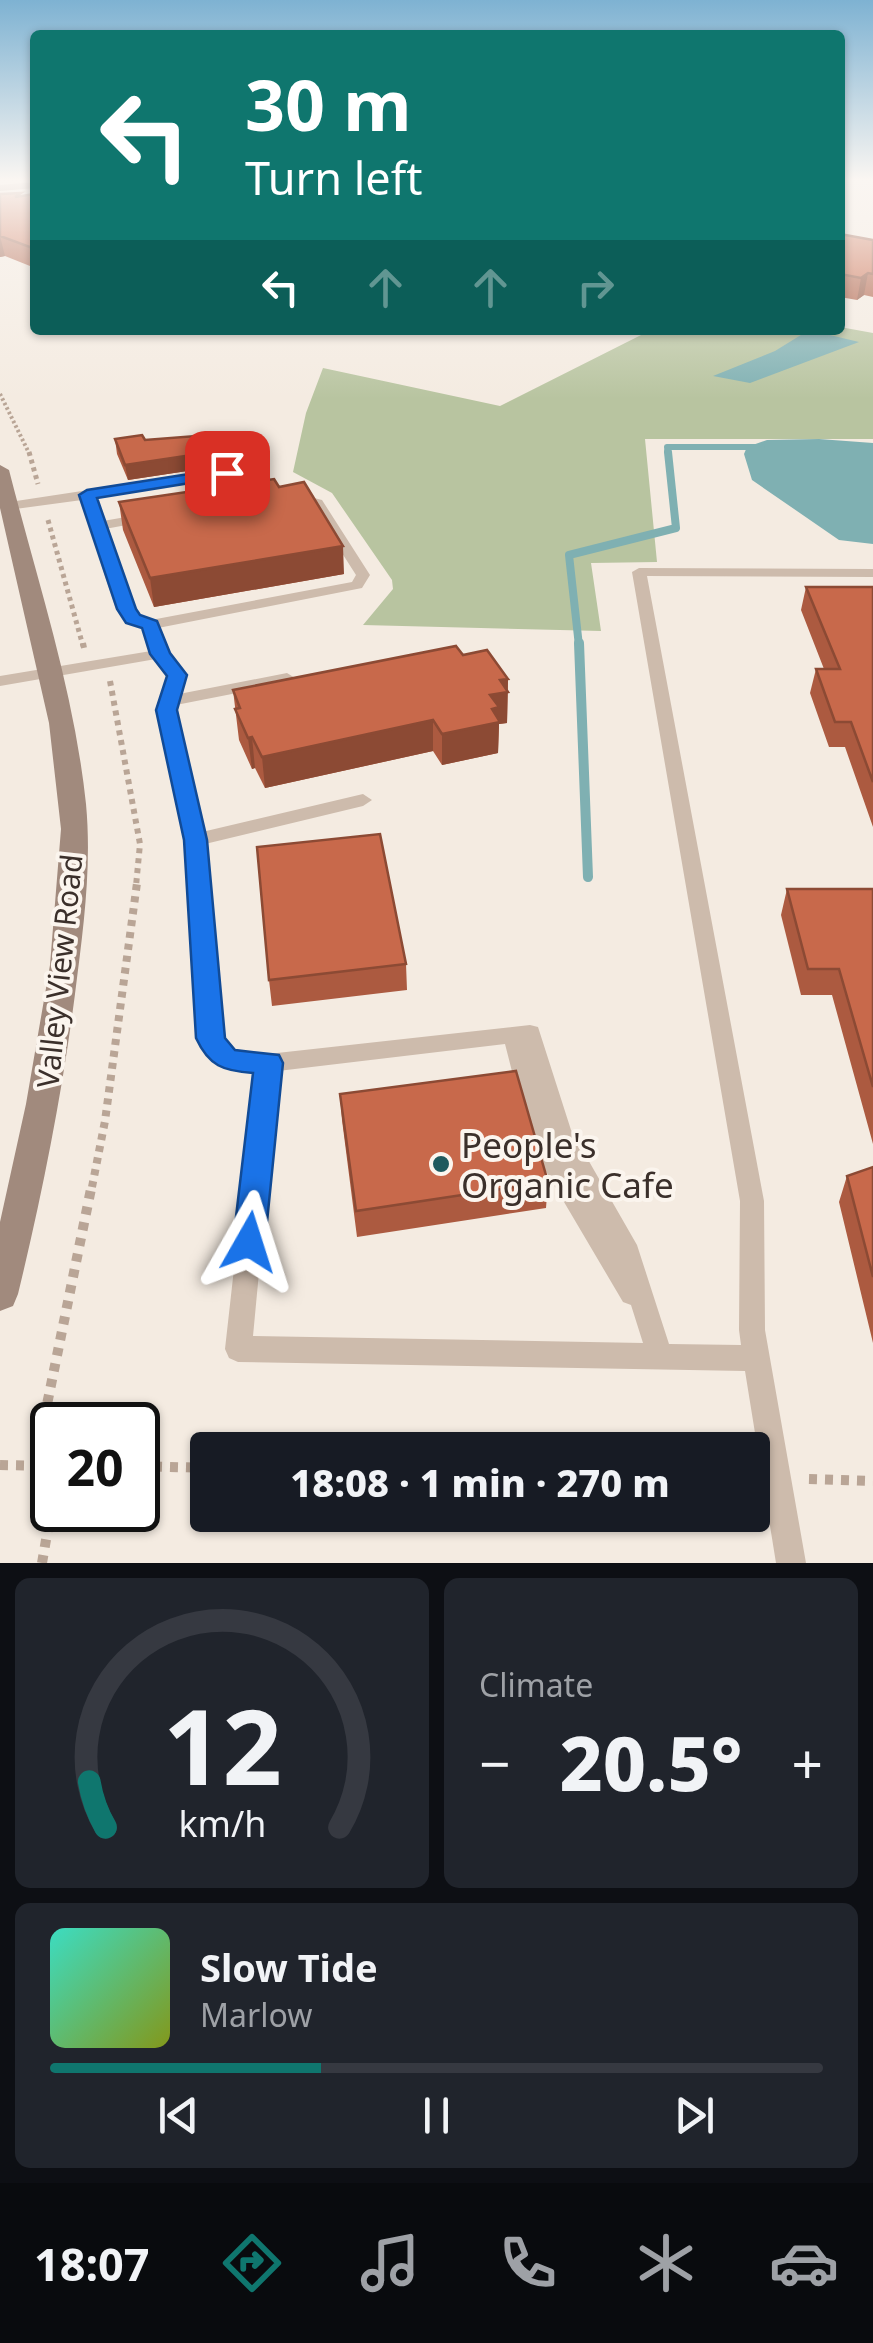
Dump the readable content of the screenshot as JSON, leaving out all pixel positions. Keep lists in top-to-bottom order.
{
  "streets": {
    "main road": ["Valley View Road"]
  },
  "places": ["People's Organic Cafe"],
  "page": {
    "turn": ["30 m", "Turn left"],
    "limit": "20",
    "trip": "18:08 · 1 min · 270 m",
    "tile": "Climate",
    "heat": ["−", "20.5°", "+"],
    "song": ["Slow Tide", "Marlow"],
    "tabs": "18:07",
    "gauge": ["12", "km/h"]
  }
}
